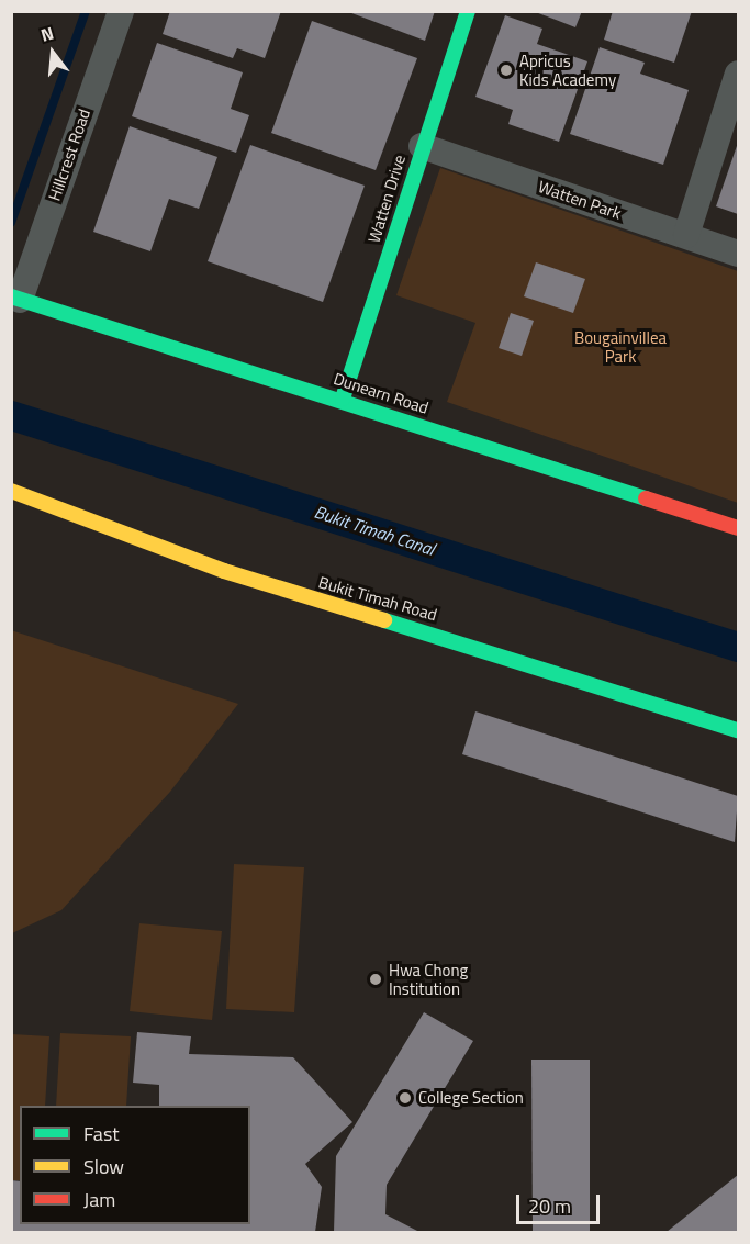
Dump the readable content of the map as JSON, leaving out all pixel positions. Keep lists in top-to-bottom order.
{
  "streets": {
    "main road": ["Watten Drive", "Dunearn Road", "Bukit Timah Road"],
    "street": ["Hillcrest Road", "Watten Park"]
  },
  "crossings": [
    ["Hillcrest Road", "Dunearn Road"],
    ["Watten Drive", "Watten Park"],
    ["Watten Drive", "Dunearn Road"]
  ],
  "water": ["Bukit Timah Canal"],
  "parks": ["Bougainvillea Park"],
  "places": ["Apricus Kids Academy", "Hwa Chong Institution", "College Section"],
  "legend": ["Fast", "Slow", "Jam"],
  "scale_bar": "20 m",
  "north": "top"
}
